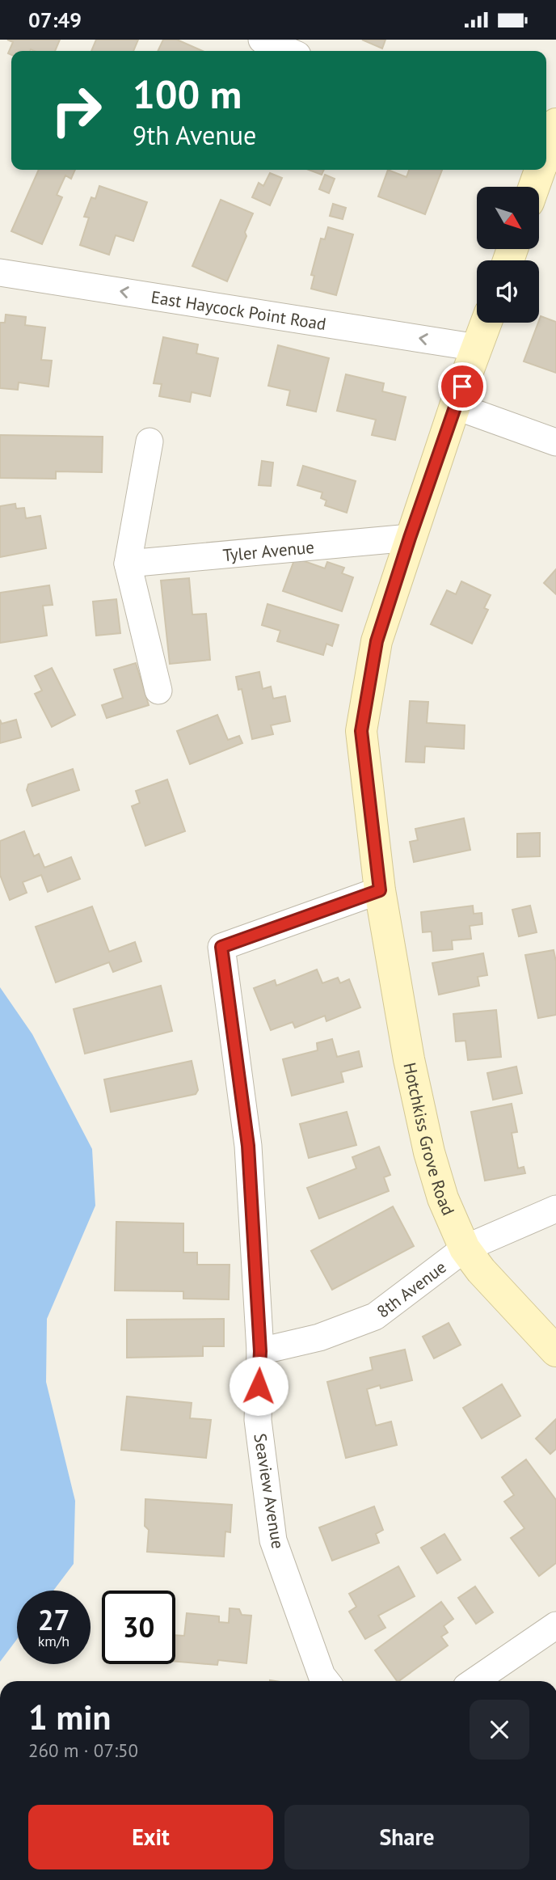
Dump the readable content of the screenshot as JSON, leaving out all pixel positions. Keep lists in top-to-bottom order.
{
  "streets": {
    "main road": ["Hotchkiss Grove Road"],
    "street": [
      "East Haycock Point Road",
      "Tyler Avenue",
      "8th Avenue",
      "Seaview Avenue"
    ]
  },
  "crossings": [
    ["East Haycock Point Road", "Hotchkiss Grove Road"],
    ["Tyler Avenue", "Hotchkiss Grove Road"],
    ["Hotchkiss Grove Road", "8th Avenue"],
    ["Hotchkiss Grove Road", "Seaview Avenue"],
    ["8th Avenue", "Seaview Avenue"]
  ],
  "one_way": ["East Haycock Point Road"],
  "north": "bottom right",
  "page": {
    "status": "07:49",
    "turn": ["100 m", "9th Avenue"],
    "speed": "27 km/h",
    "limit": "30",
    "heading": ["1 min", "260 m · 07:50"],
    "buttons": ["Exit", "Share"]
  }
}
